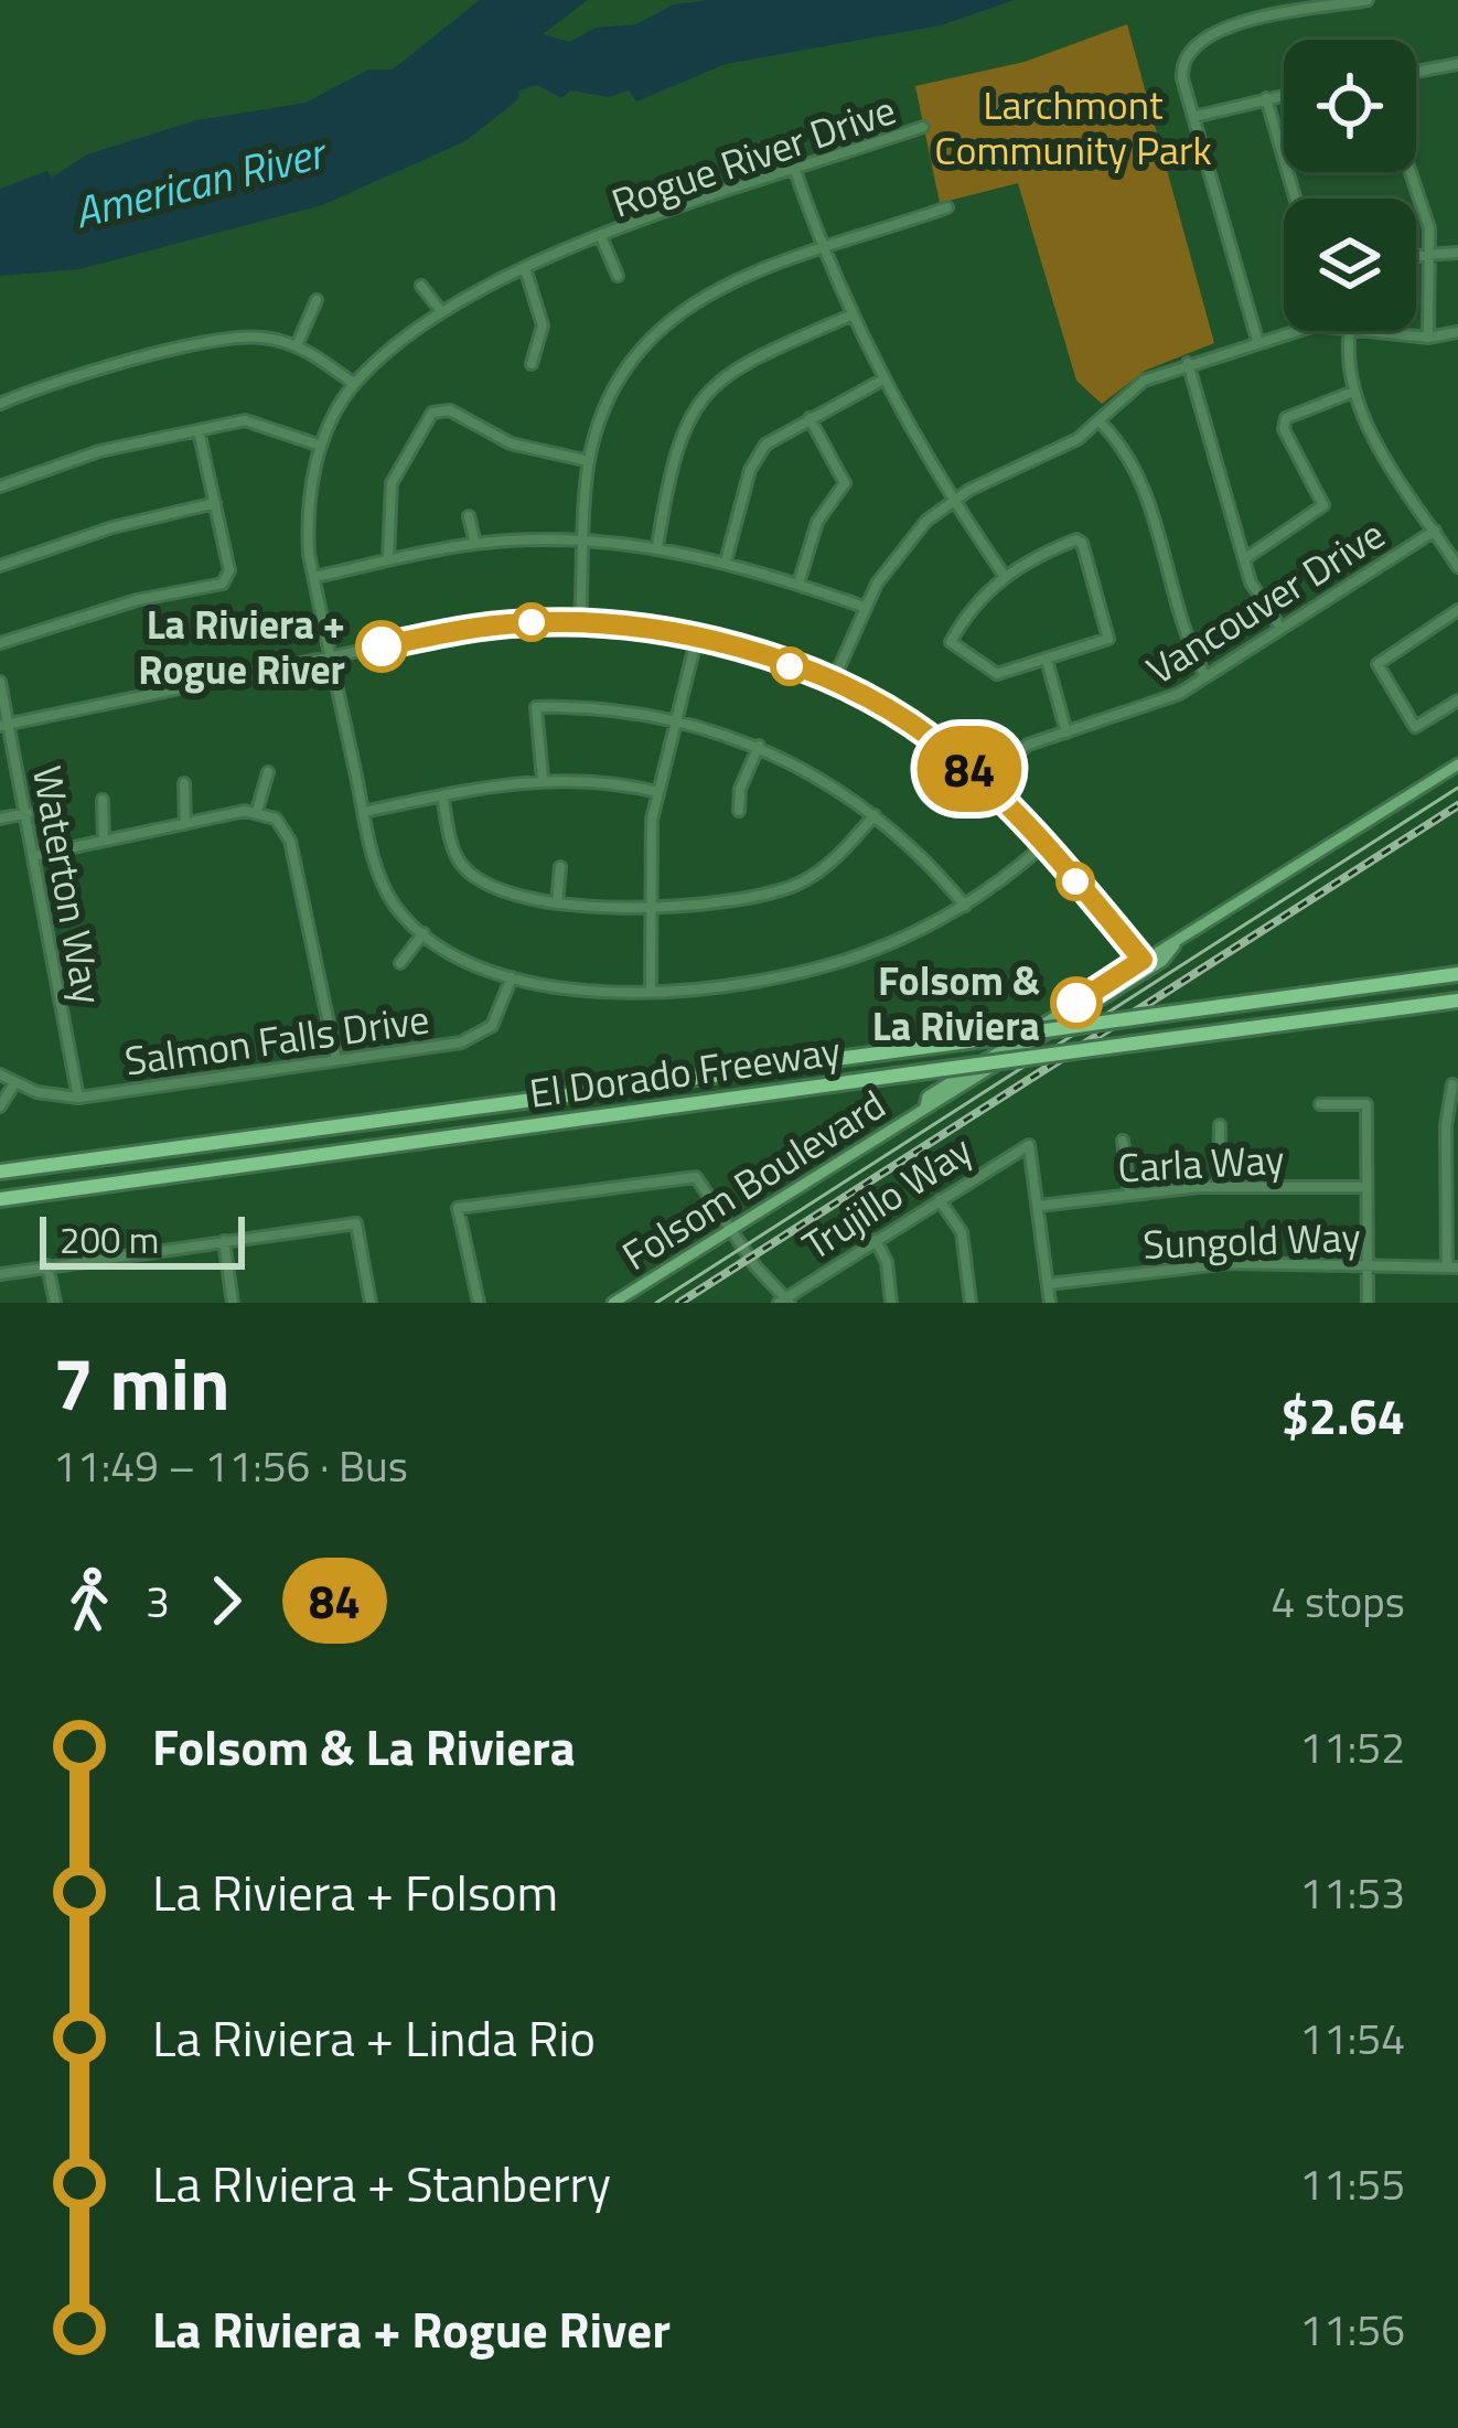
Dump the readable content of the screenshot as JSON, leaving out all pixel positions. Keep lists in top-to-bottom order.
{
  "streets": {
    "highway": ["El Dorado Freeway"],
    "main road": ["Folsom Boulevard"],
    "street": [
      "Rogue River Drive",
      "Vancouver Drive",
      "Waterton Way",
      "Salmon Falls Drive",
      "Carla Way",
      "Trujillo Way",
      "Sungold Way"
    ]
  },
  "crossings": [
    ["Waterton Way", "Salmon Falls Drive"],
    ["Carla Way", "Trujillo Way"]
  ],
  "water": ["American River"],
  "parks": ["Larchmont Community Park"],
  "places": ["La Riviera + Rogue River", "Folsom & La Riviera"],
  "lines": ["bus line 84"],
  "scale_bar": "200 m",
  "page": {
    "on_map": "84",
    "scale": "200 m",
    "heading": ["7 min", "11:49 – 11:56 · Bus", "$2.64"],
    "legs": ["3", "84", "4 stops"],
    "list": [
      {
        "name": "Folsom & La Riviera",
        "value": "11:52"
      },
      {
        "name": "La Riviera + Folsom",
        "value": "11:53"
      },
      {
        "name": "La Riviera + Linda Rio",
        "value": "11:54"
      },
      {
        "name": "La RIviera + Stanberry",
        "value": "11:55"
      },
      {
        "name": "La Riviera + Rogue River",
        "value": "11:56"
      }
    ]
  }
}
